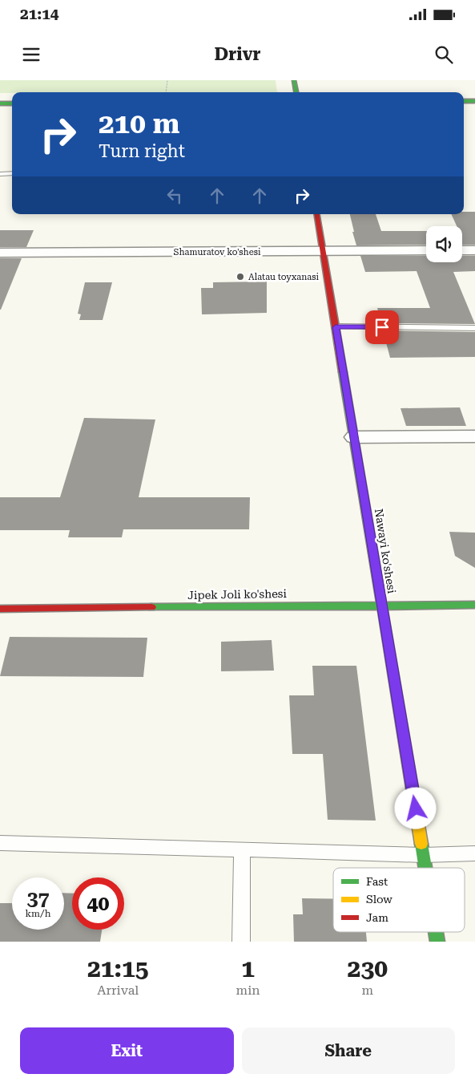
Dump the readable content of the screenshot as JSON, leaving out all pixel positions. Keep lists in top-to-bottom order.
{
  "streets": {
    "street": ["Shamuratov ko'shesi", "Nawayi ko'shesi", "Jipek Joli ko'shesi"]
  },
  "crossings": [
    ["Shamuratov ko'shesi", "Nawayi ko'shesi"],
    ["Nawayi ko'shesi", "Jipek Joli ko'shesi"]
  ],
  "places": ["Alatau toyxanasi"],
  "legend": ["Fast", "Slow", "Jam"],
  "page": {
    "status": "21:14",
    "header": "Drivr",
    "turn": ["210 m", "Turn right"],
    "speed": "37 km/h",
    "limit": "40",
    "eta": [
      "21:15",
      "Arrival",
      "1",
      "min",
      "230",
      "m"
    ],
    "buttons": ["Exit", "Share"]
  }
}
